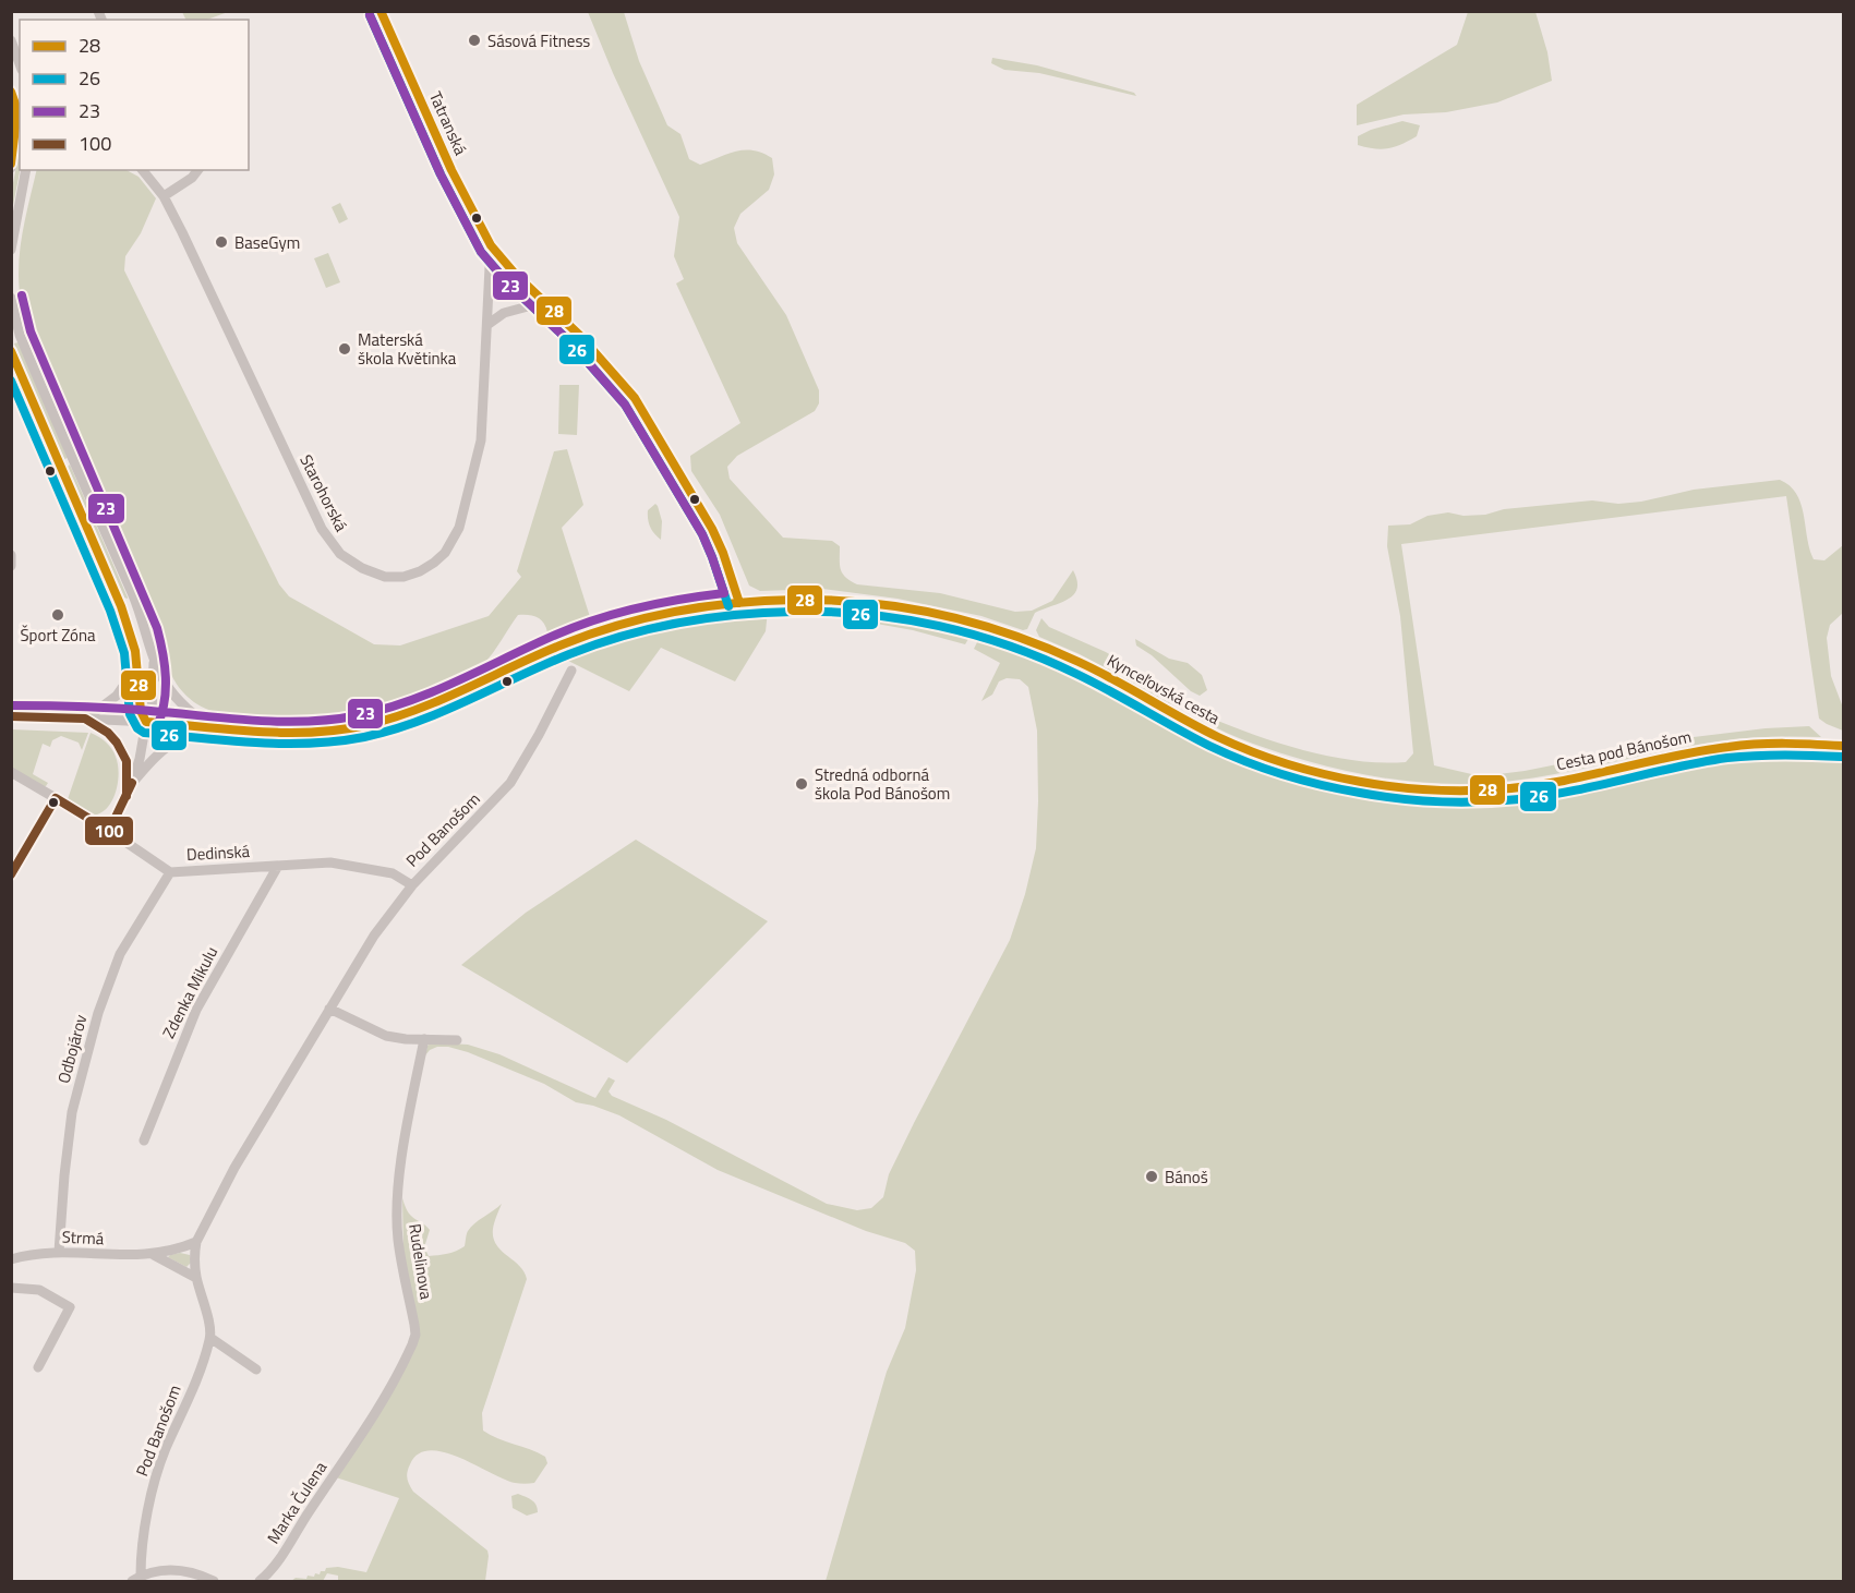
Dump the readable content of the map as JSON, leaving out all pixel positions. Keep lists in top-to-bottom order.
{
  "streets": {
    "street": [
      "Tatranská",
      "Starohorská",
      "Kynceľovská cesta",
      "Cesta pod Bánošom",
      "Pod Banošom",
      "Dedinská",
      "Zdenka Mikulu",
      "Odbojárov",
      "Strmá",
      "Rudelinova",
      "Marka Čulena"
    ]
  },
  "crossings": [
    ["Tatranská", "Starohorská"],
    ["Kynceľovská cesta", "Cesta pod Bánošom"],
    ["Pod Banošom", "Dedinská"],
    ["Pod Banošom", "Strmá"],
    ["Dedinská", "Zdenka Mikulu"],
    ["Dedinská", "Odbojárov"],
    ["Odbojárov", "Strmá"],
    ["Rudelinova", "Marka Čulena"]
  ],
  "places": [
    "Sásová Fitness",
    "BaseGym",
    "Materská škola Květinka",
    "Šport Zóna",
    "Stredná odborná škola Pod Bánošom",
    "Bánoš"
  ],
  "lines": [
    "transit line 28",
    "transit line 26",
    "transit line 23",
    "transit line 100"
  ],
  "legend": [
    "28",
    "26",
    "23",
    "100"
  ]
}
